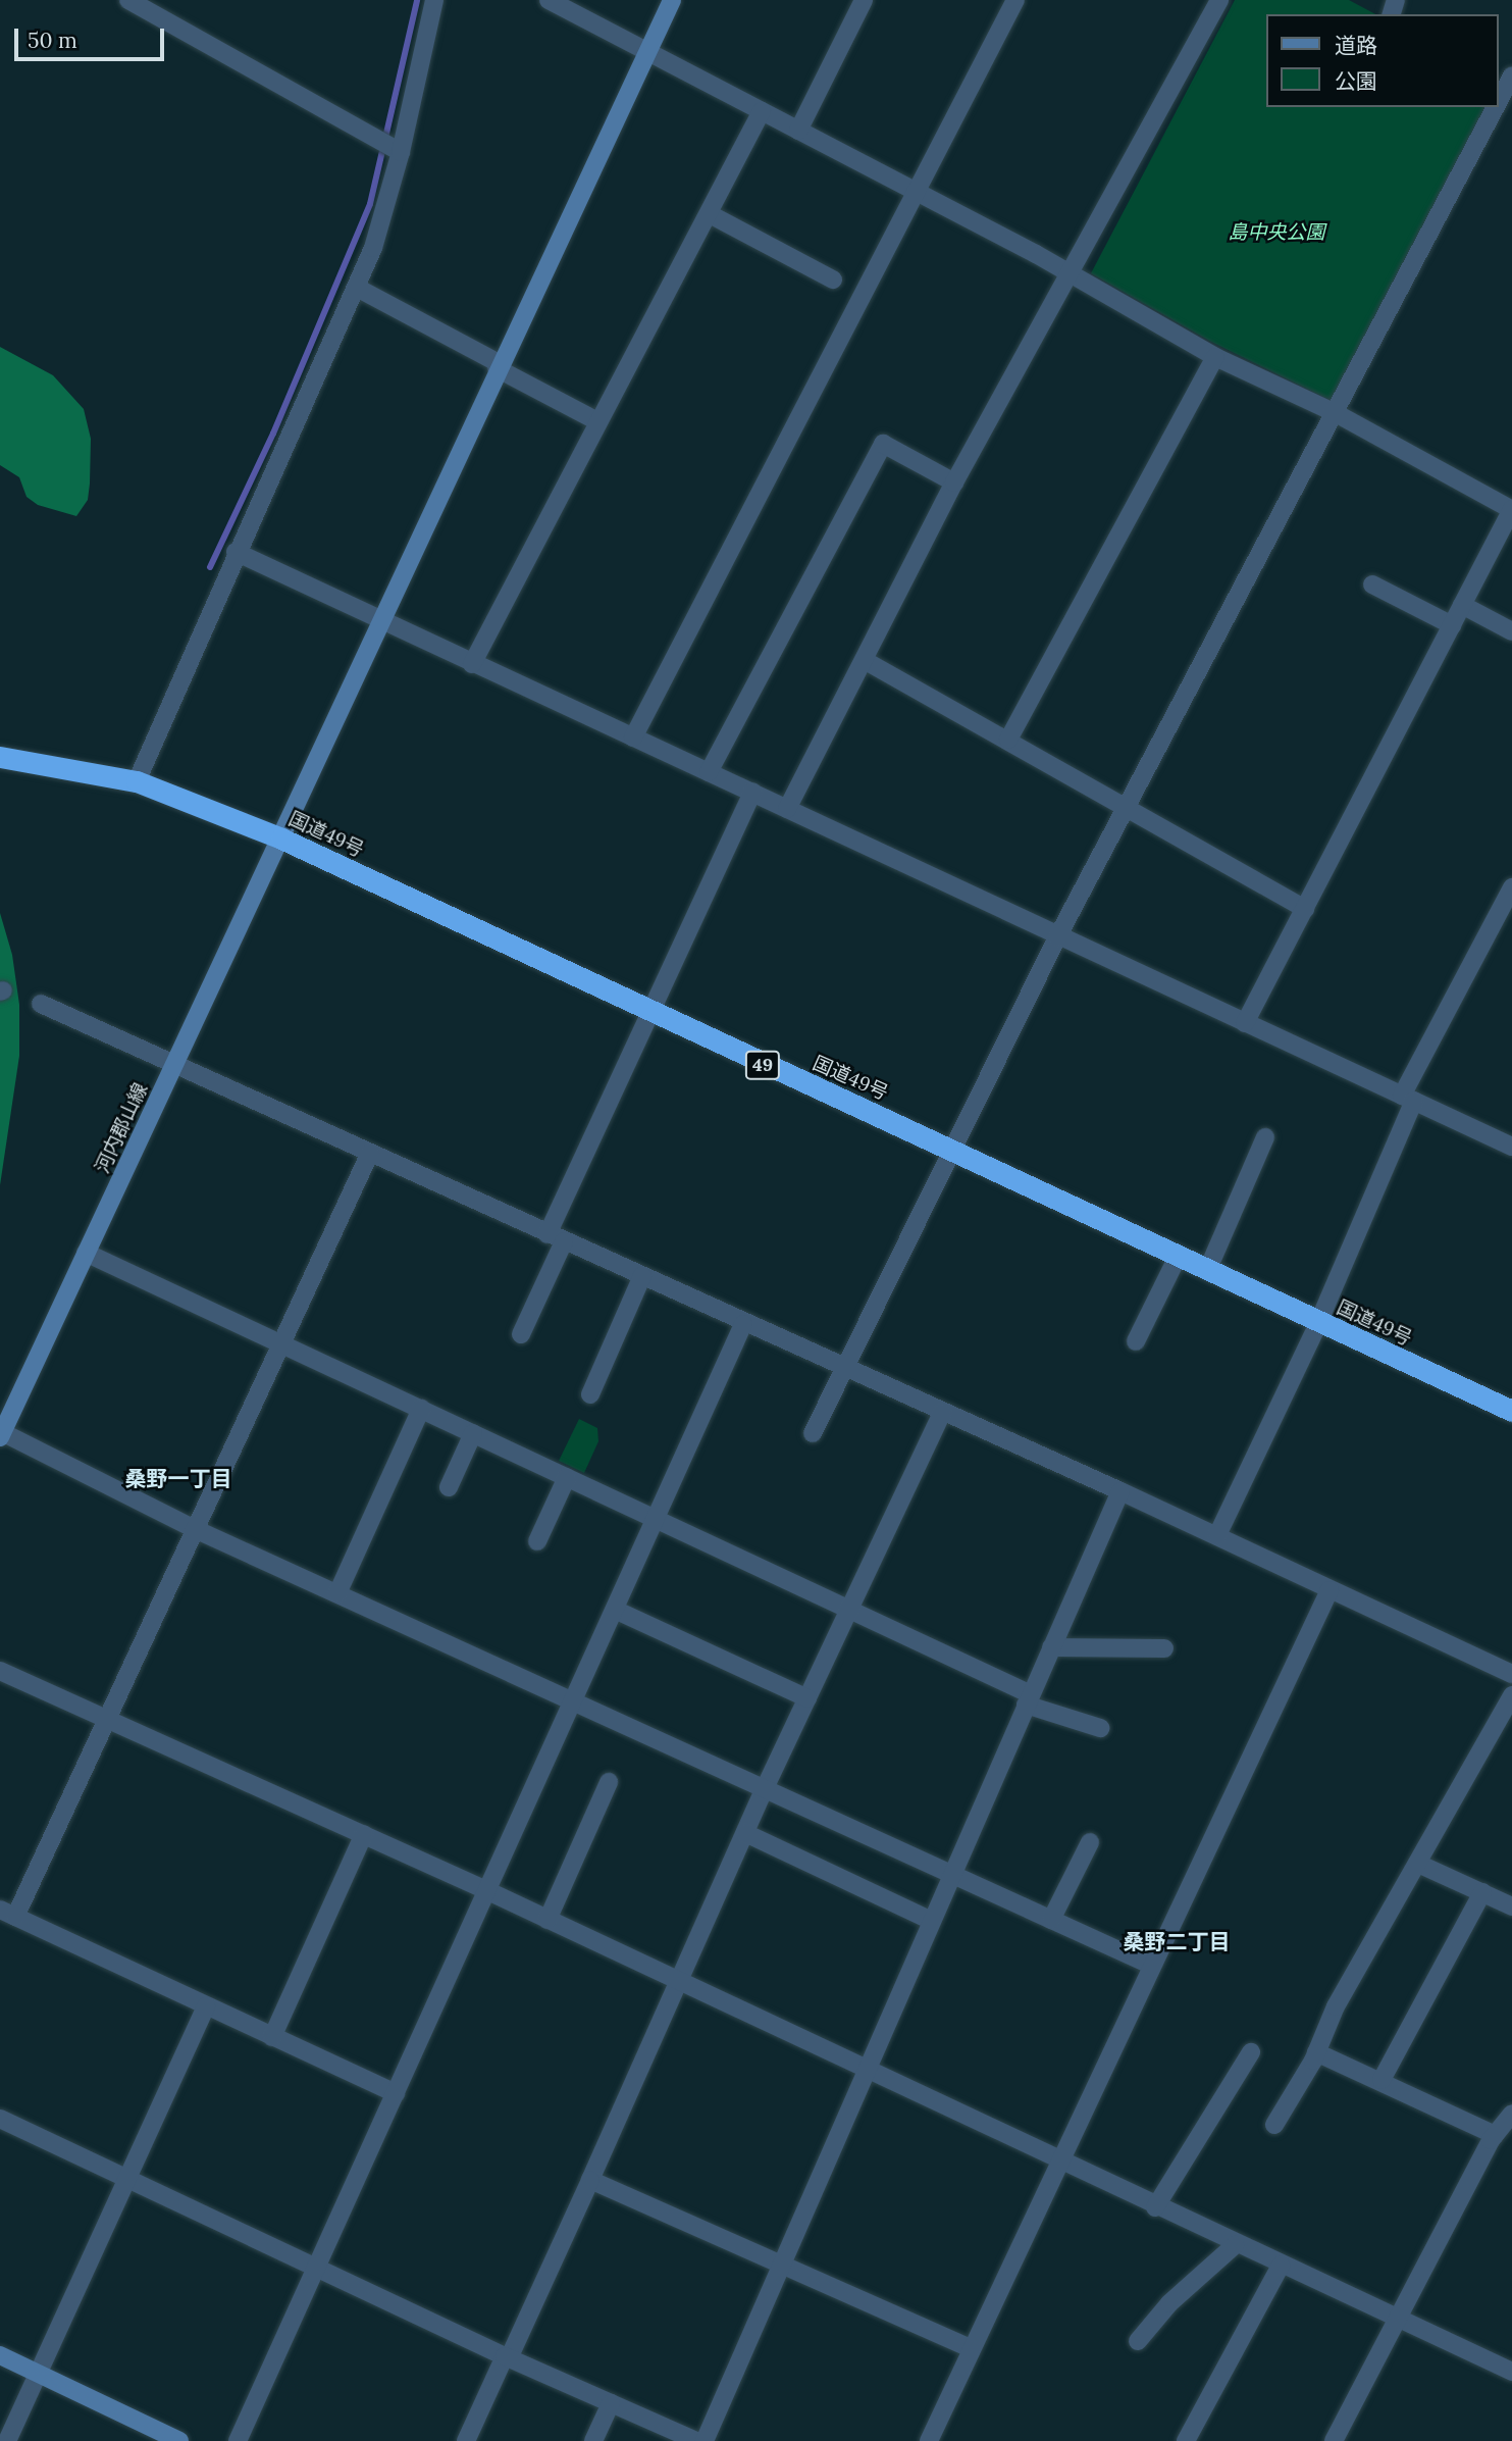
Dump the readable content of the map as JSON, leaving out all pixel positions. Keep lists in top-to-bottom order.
{
  "streets": {
    "highway": ["国道49号", "49"],
    "street": ["河内郡山線"]
  },
  "crossings": [
    ["国道49号", "河内郡山線"]
  ],
  "districts": ["桑野一丁目", "桑野二丁目"],
  "parks": ["島中央公園"],
  "legend": ["道路", "公園"],
  "scale_bar": "50 m"
}
